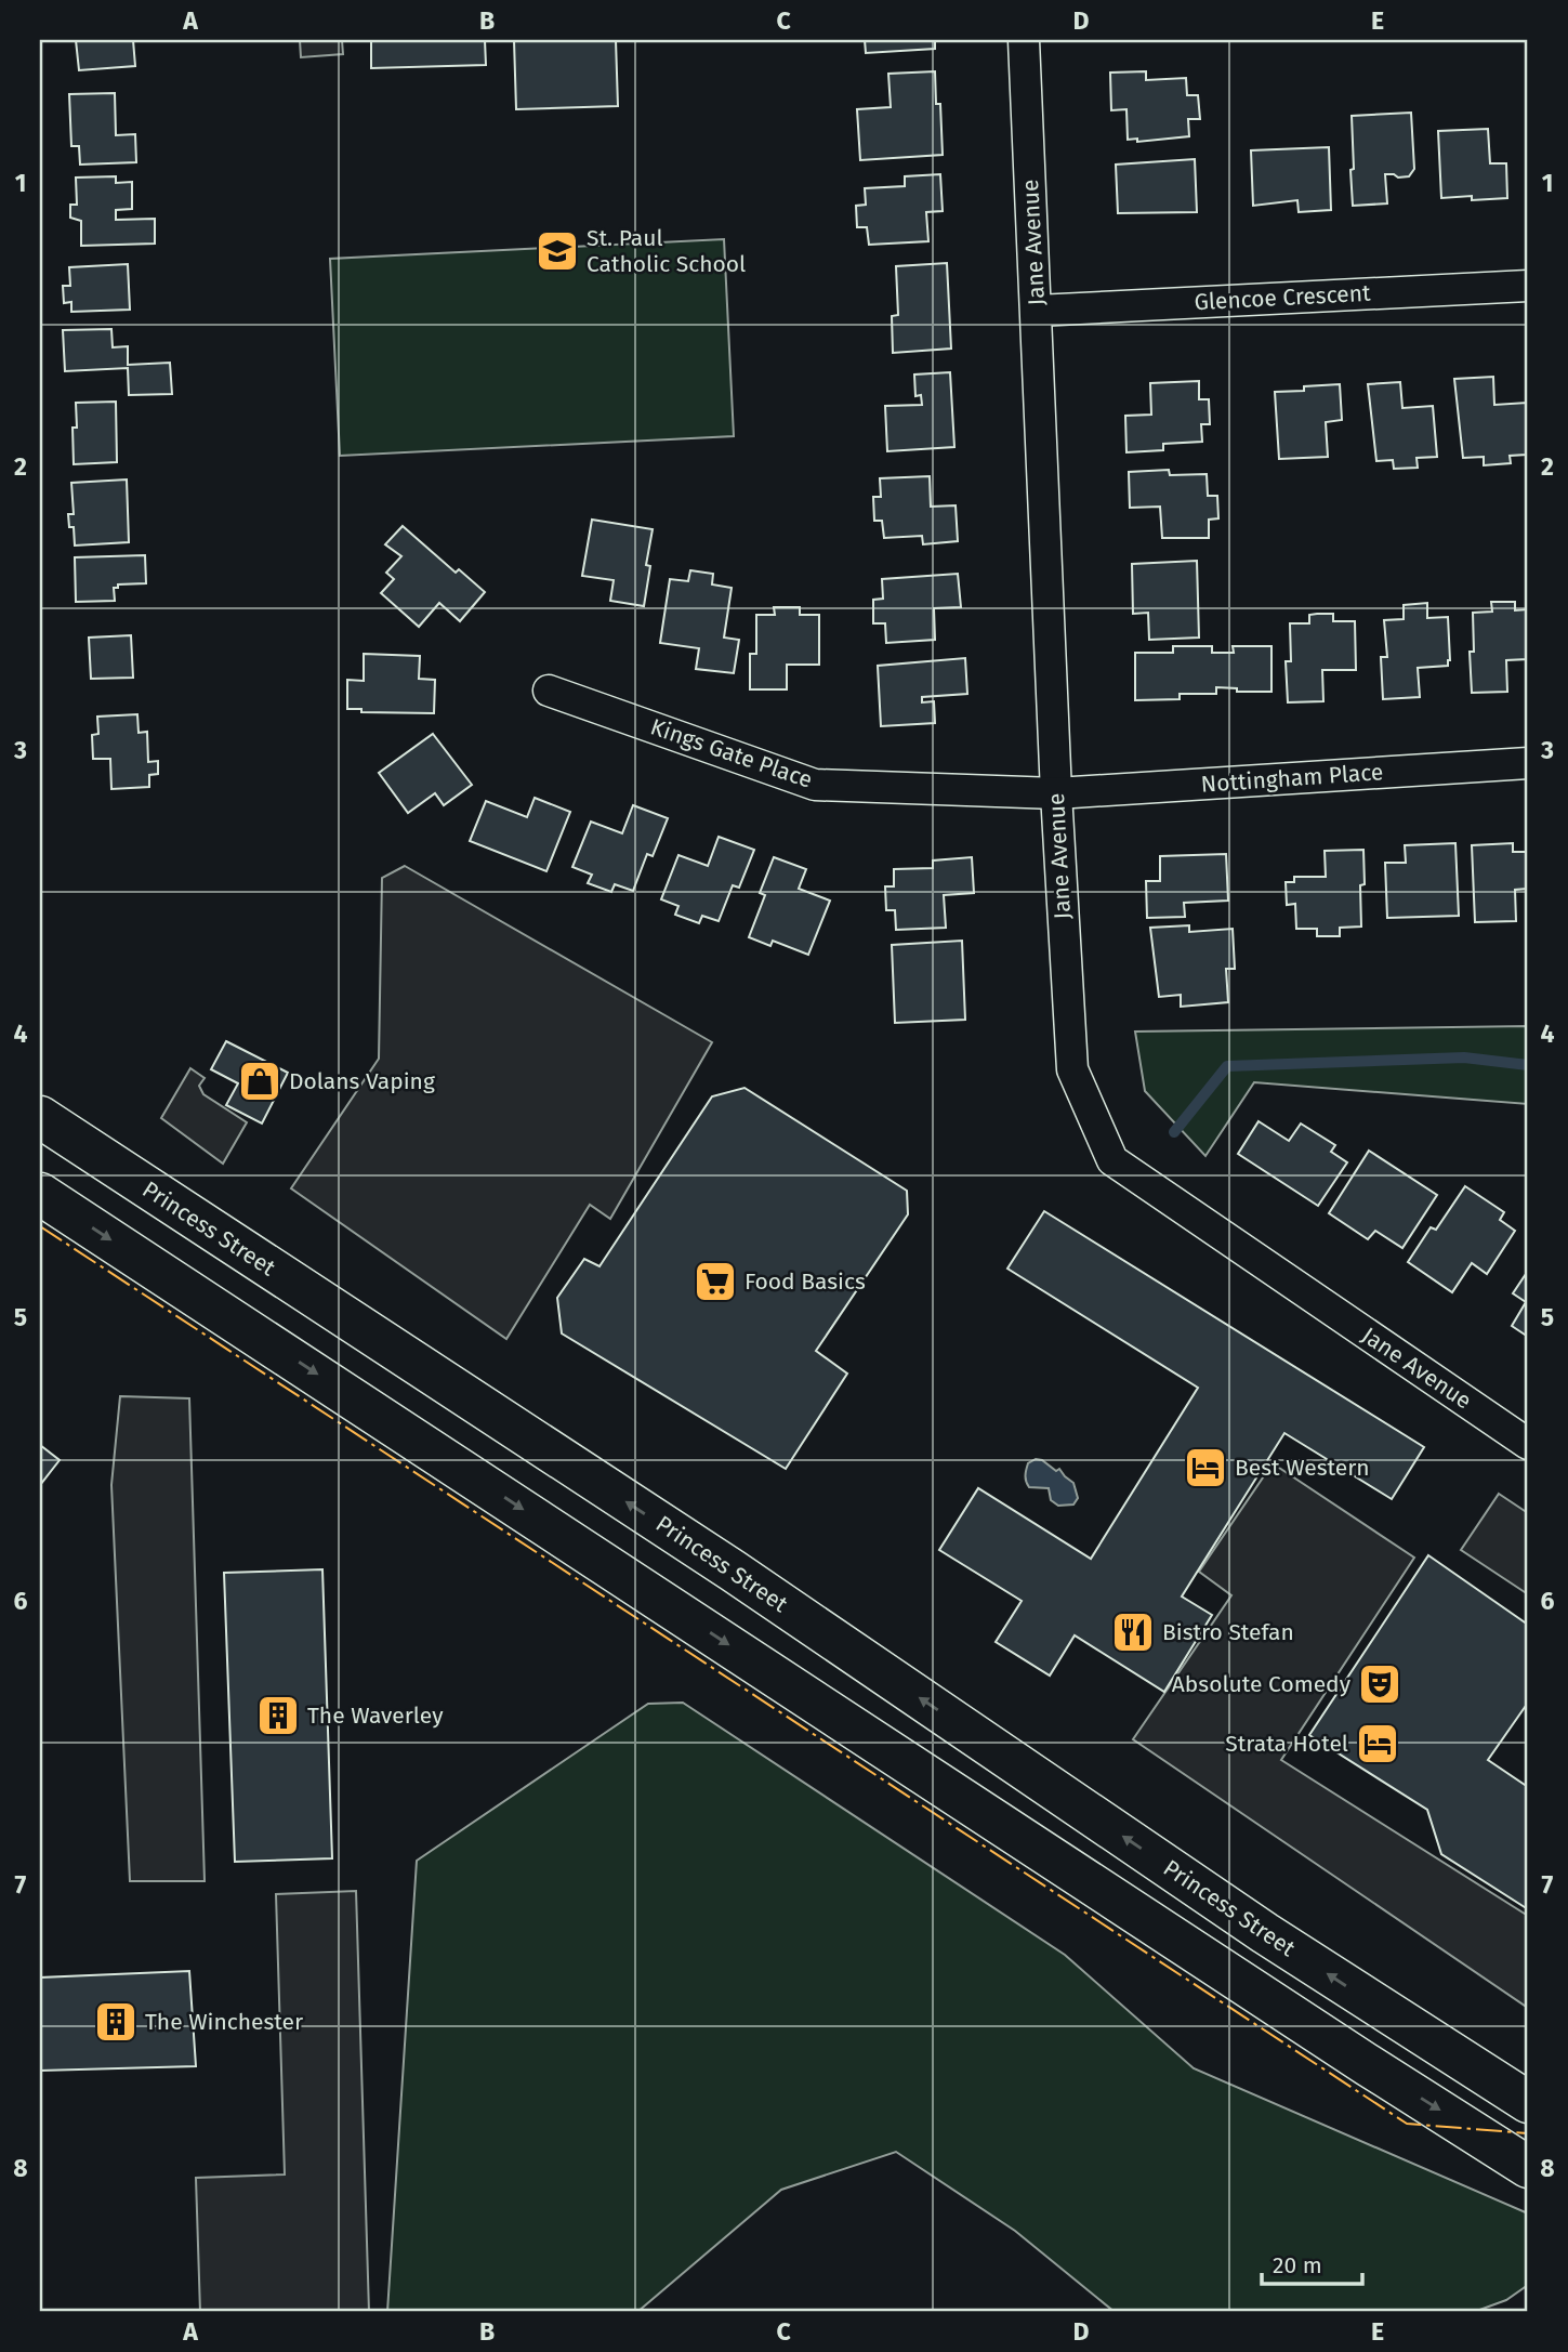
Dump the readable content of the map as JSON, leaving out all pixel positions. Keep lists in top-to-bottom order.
{
  "streets": {
    "main road": ["Princess Street"],
    "street": [
      "Jane Avenue",
      "Glencoe Crescent",
      "Kings Gate Place",
      "Nottingham Place"
    ]
  },
  "crossings": [
    ["Jane Avenue", "Glencoe Crescent"],
    ["Jane Avenue", "Kings Gate Place"],
    ["Jane Avenue", "Nottingham Place"],
    ["Kings Gate Place", "Nottingham Place"]
  ],
  "places": {
    "school or university": ["St. Paul Catholic School"],
    "shop": ["Dolans Vaping"],
    "supermarket": ["Food Basics"],
    "hotel": ["Best Western", "Strata Hotel"],
    "restaurant": ["Bistro Stefan"],
    "theatre": ["Absolute Comedy"],
    "building": ["The Waverley", "The Winchester"]
  },
  "scale_bar": "20 m",
  "grid": {
    "columns": [
      "A",
      "B",
      "C",
      "D",
      "E"
    ],
    "rows": [
      "1",
      "2",
      "3",
      "4",
      "5",
      "6",
      "7",
      "8"
    ]
  }
}
